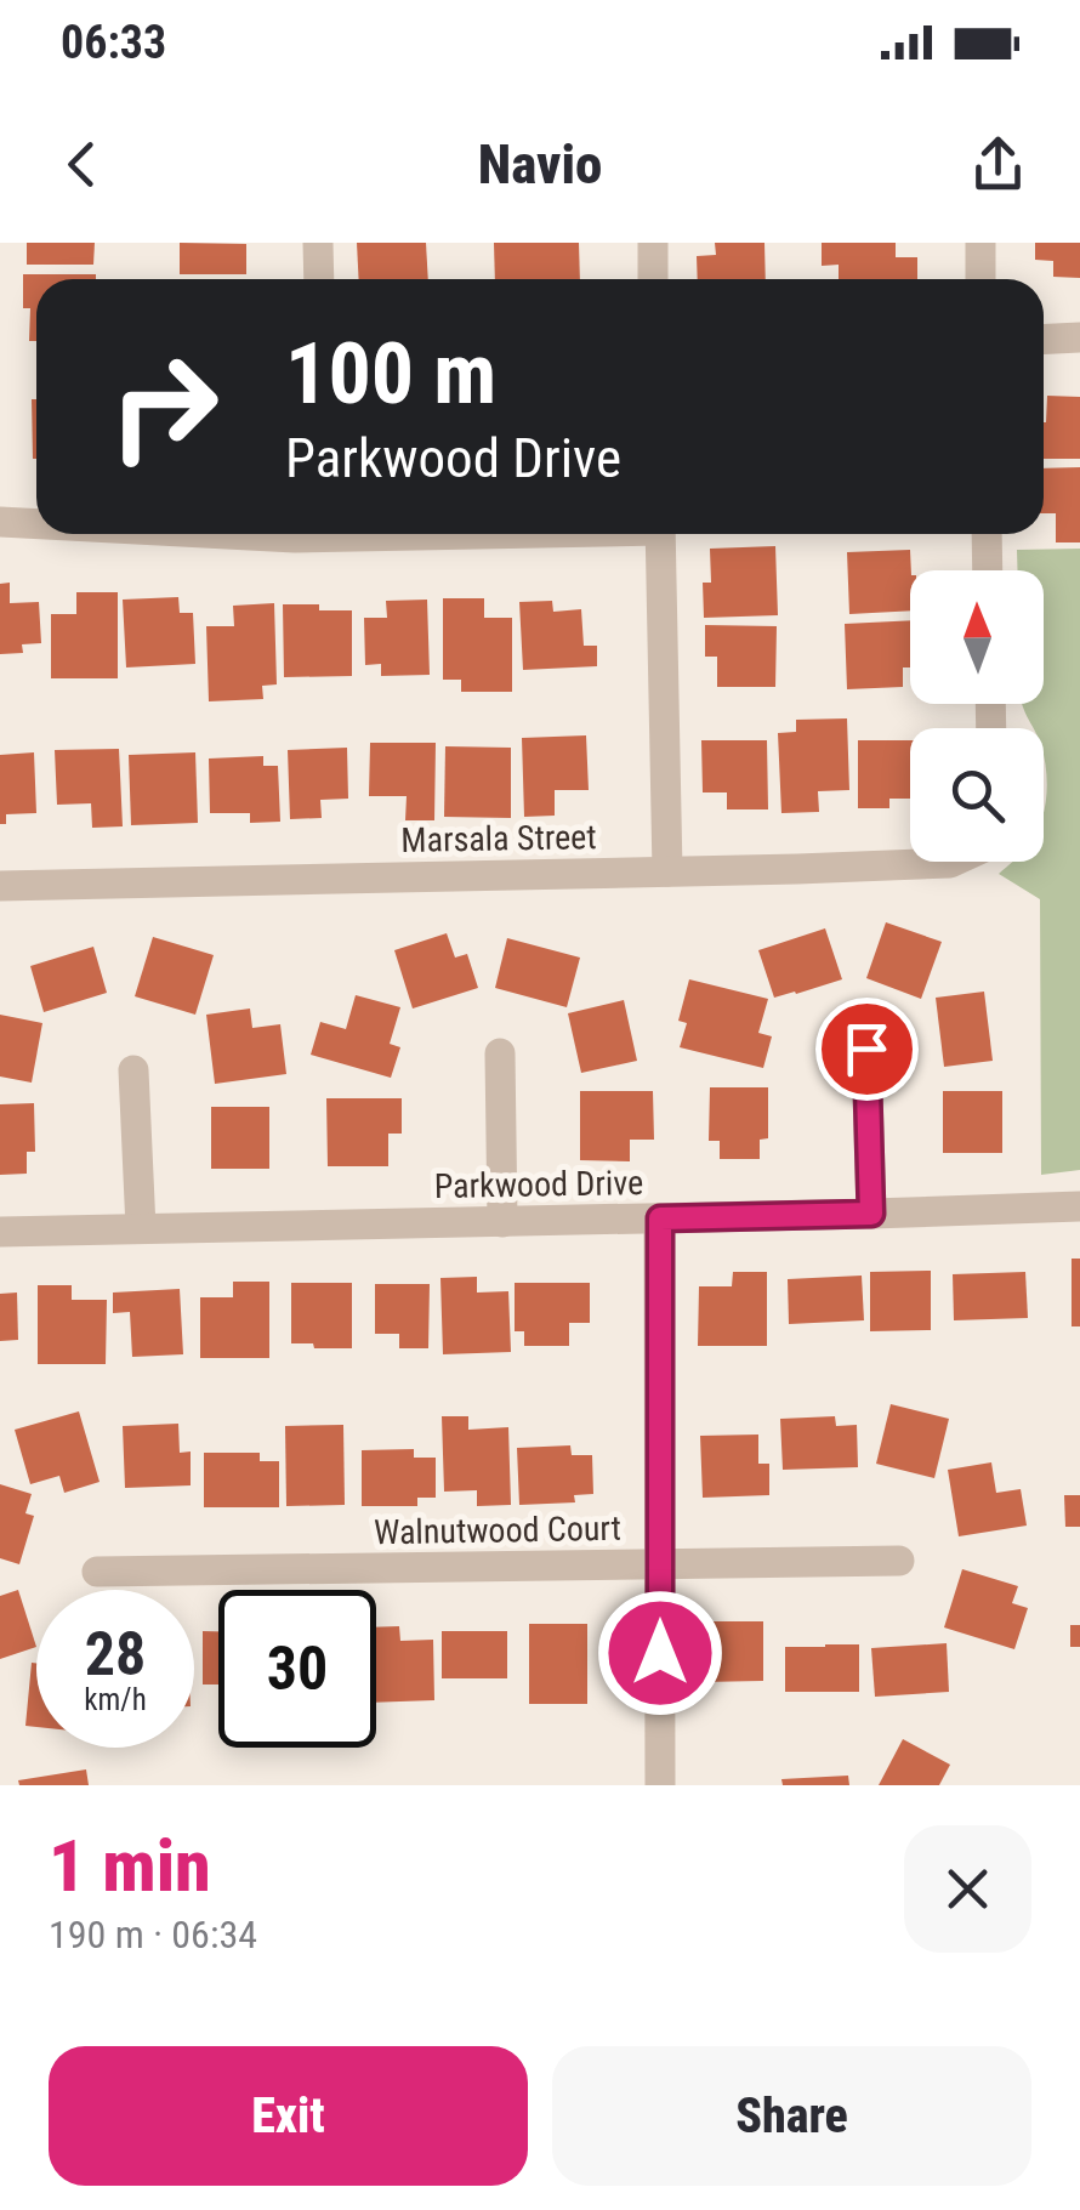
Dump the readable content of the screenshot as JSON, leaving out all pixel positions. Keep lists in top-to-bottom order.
{
  "streets": {
    "street": ["Marsala Street", "Parkwood Drive", "Walnutwood Court"]
  },
  "north": "top",
  "page": {
    "status": "06:33",
    "header": "Navio",
    "turn": ["100 m", "Parkwood Drive"],
    "speed": "28 km/h",
    "limit": "30",
    "heading": ["1 min", "190 m · 06:34"],
    "buttons": ["Exit", "Share"]
  }
}
